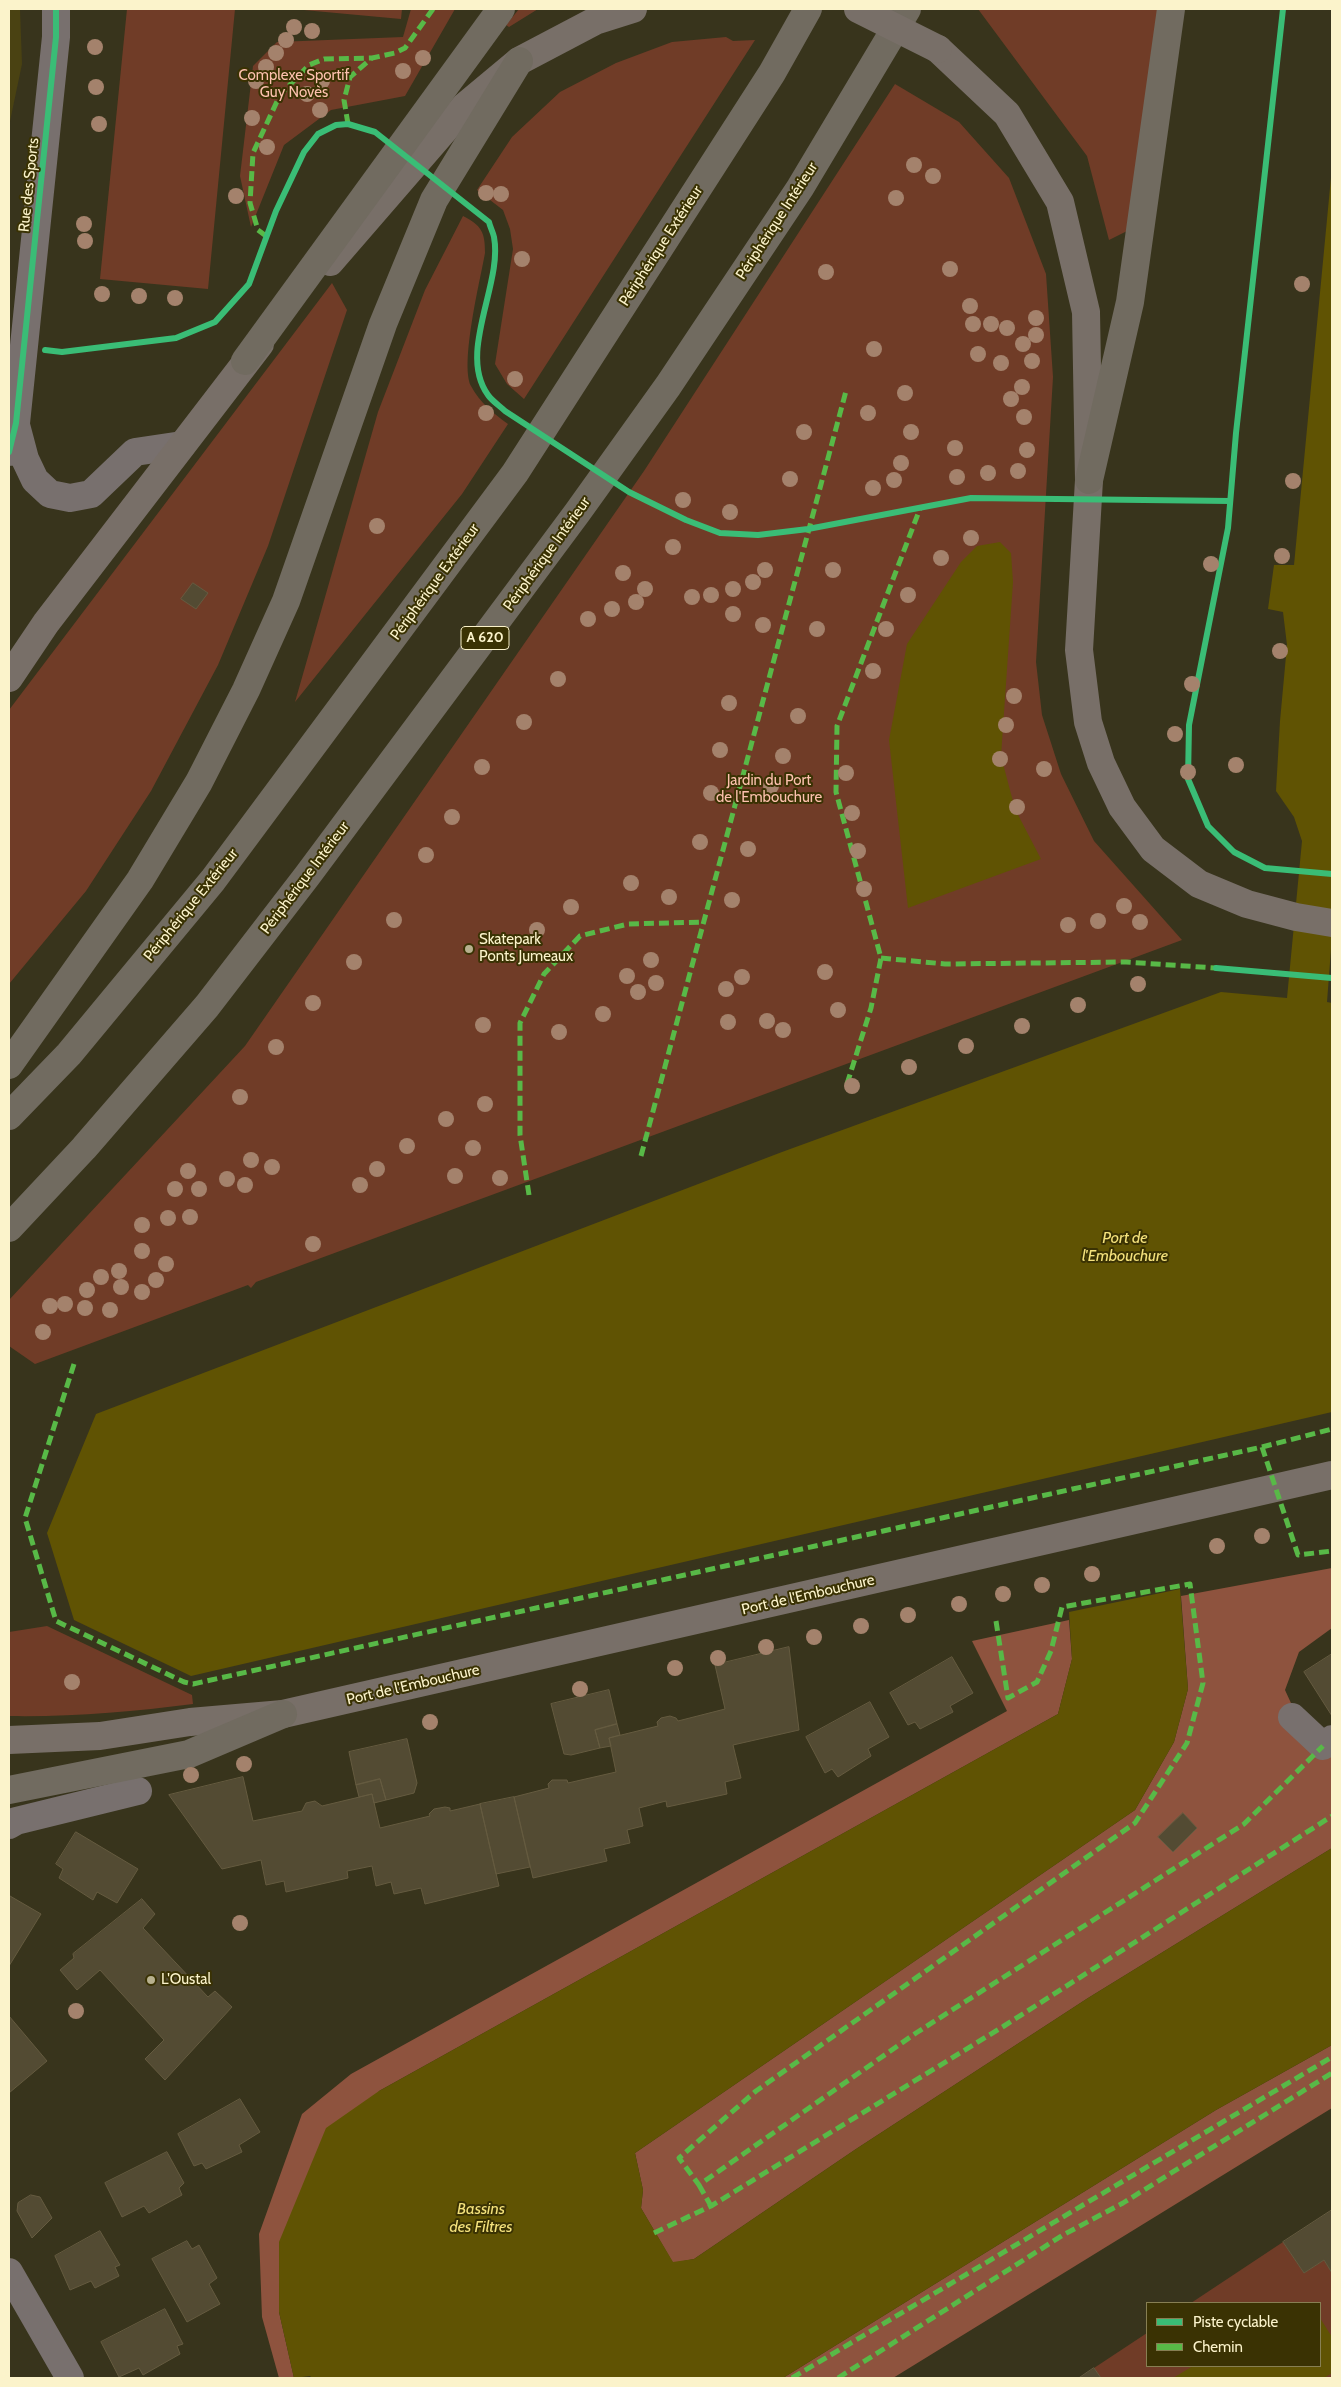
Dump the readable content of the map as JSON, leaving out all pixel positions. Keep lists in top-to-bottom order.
{
  "streets": {
    "highway": ["Périphérique Intérieur", "Périphérique Extérieur", "A 620"],
    "main road": ["Port de l'Embouchure"],
    "street": ["Rue des Sports"]
  },
  "water": ["Port de l'Embouchure", "Bassins des Filtres"],
  "parks": ["Complexe Sportif Guy Novès", "Jardin du Port de l'Embouchure"],
  "places": ["Skatepark Ponts Jumeaux", "L'Oustal"],
  "legend": ["Piste cyclable", "Chemin"]
}
